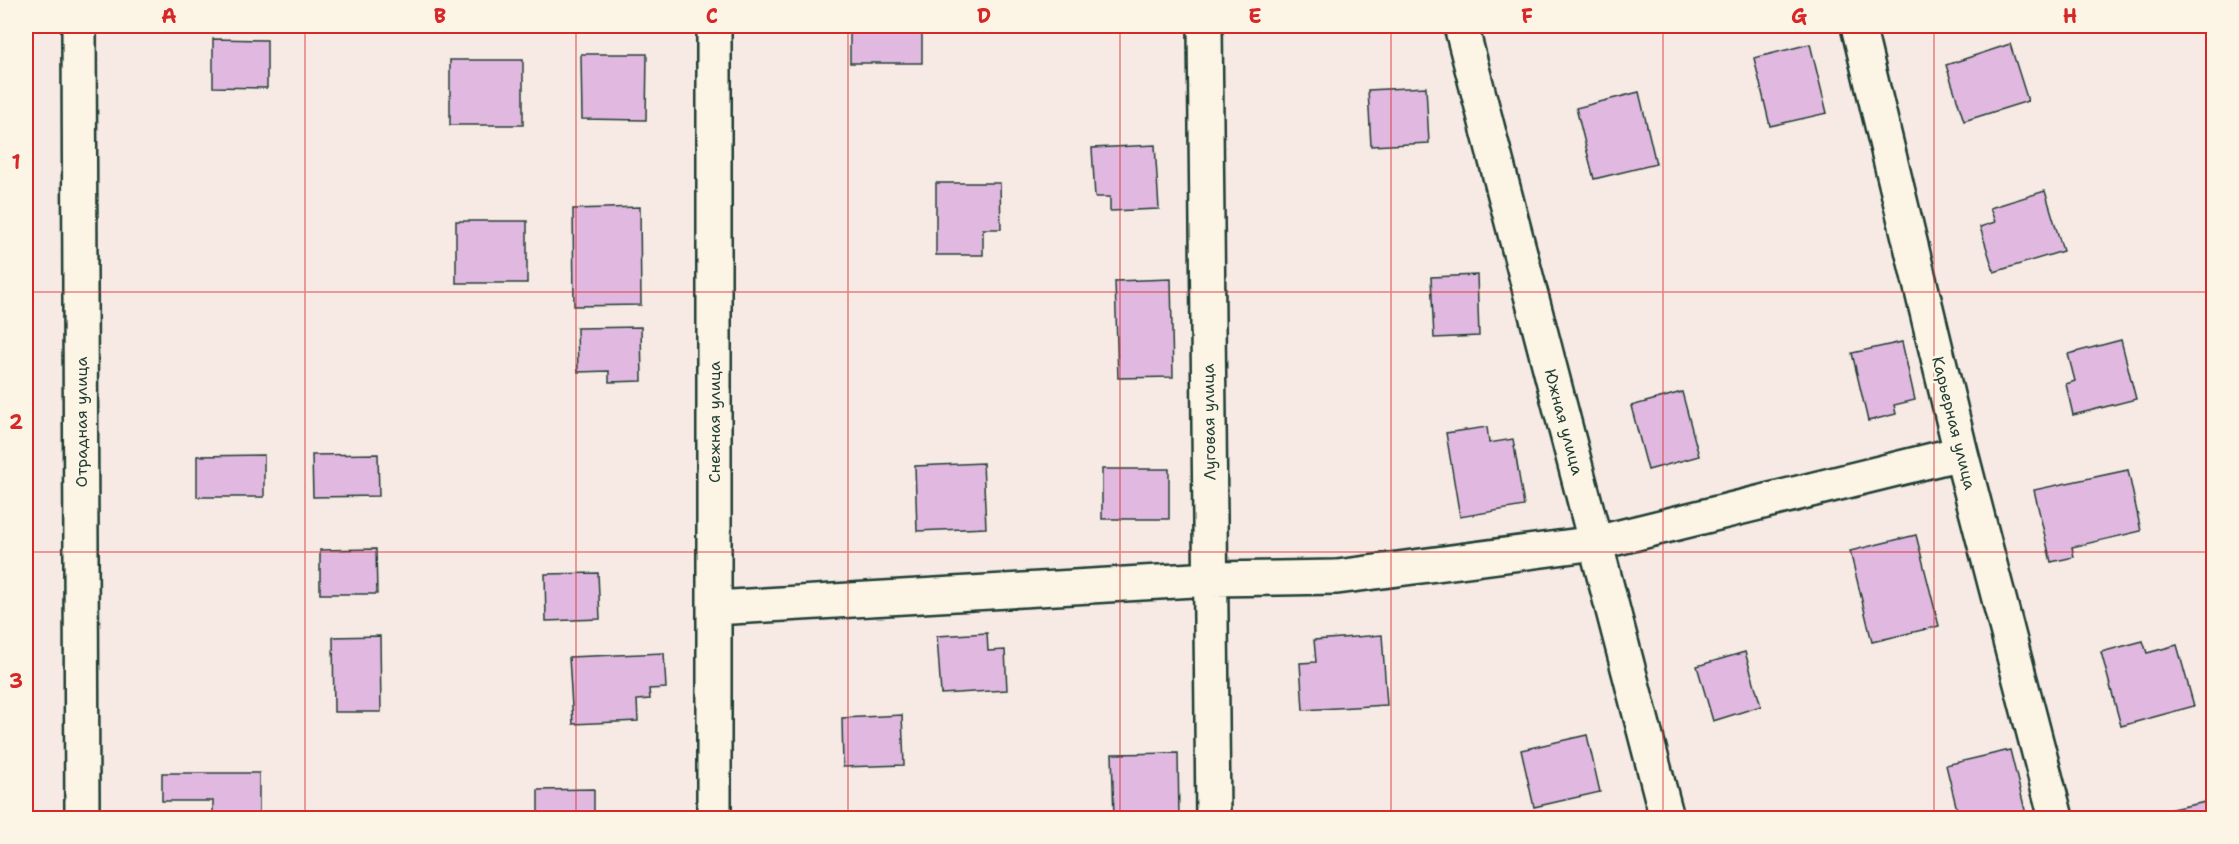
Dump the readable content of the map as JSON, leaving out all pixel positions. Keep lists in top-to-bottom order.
{
  "streets": {
    "street": [
      "Отрадная улица",
      "Снежная улица",
      "Луговая улица",
      "Южная улица",
      "Карьерная улица"
    ]
  },
  "grid": {
    "columns": [
      "A",
      "B",
      "C",
      "D",
      "E",
      "F",
      "G",
      "H"
    ],
    "rows": ["1", "2", "3"]
  }
}
